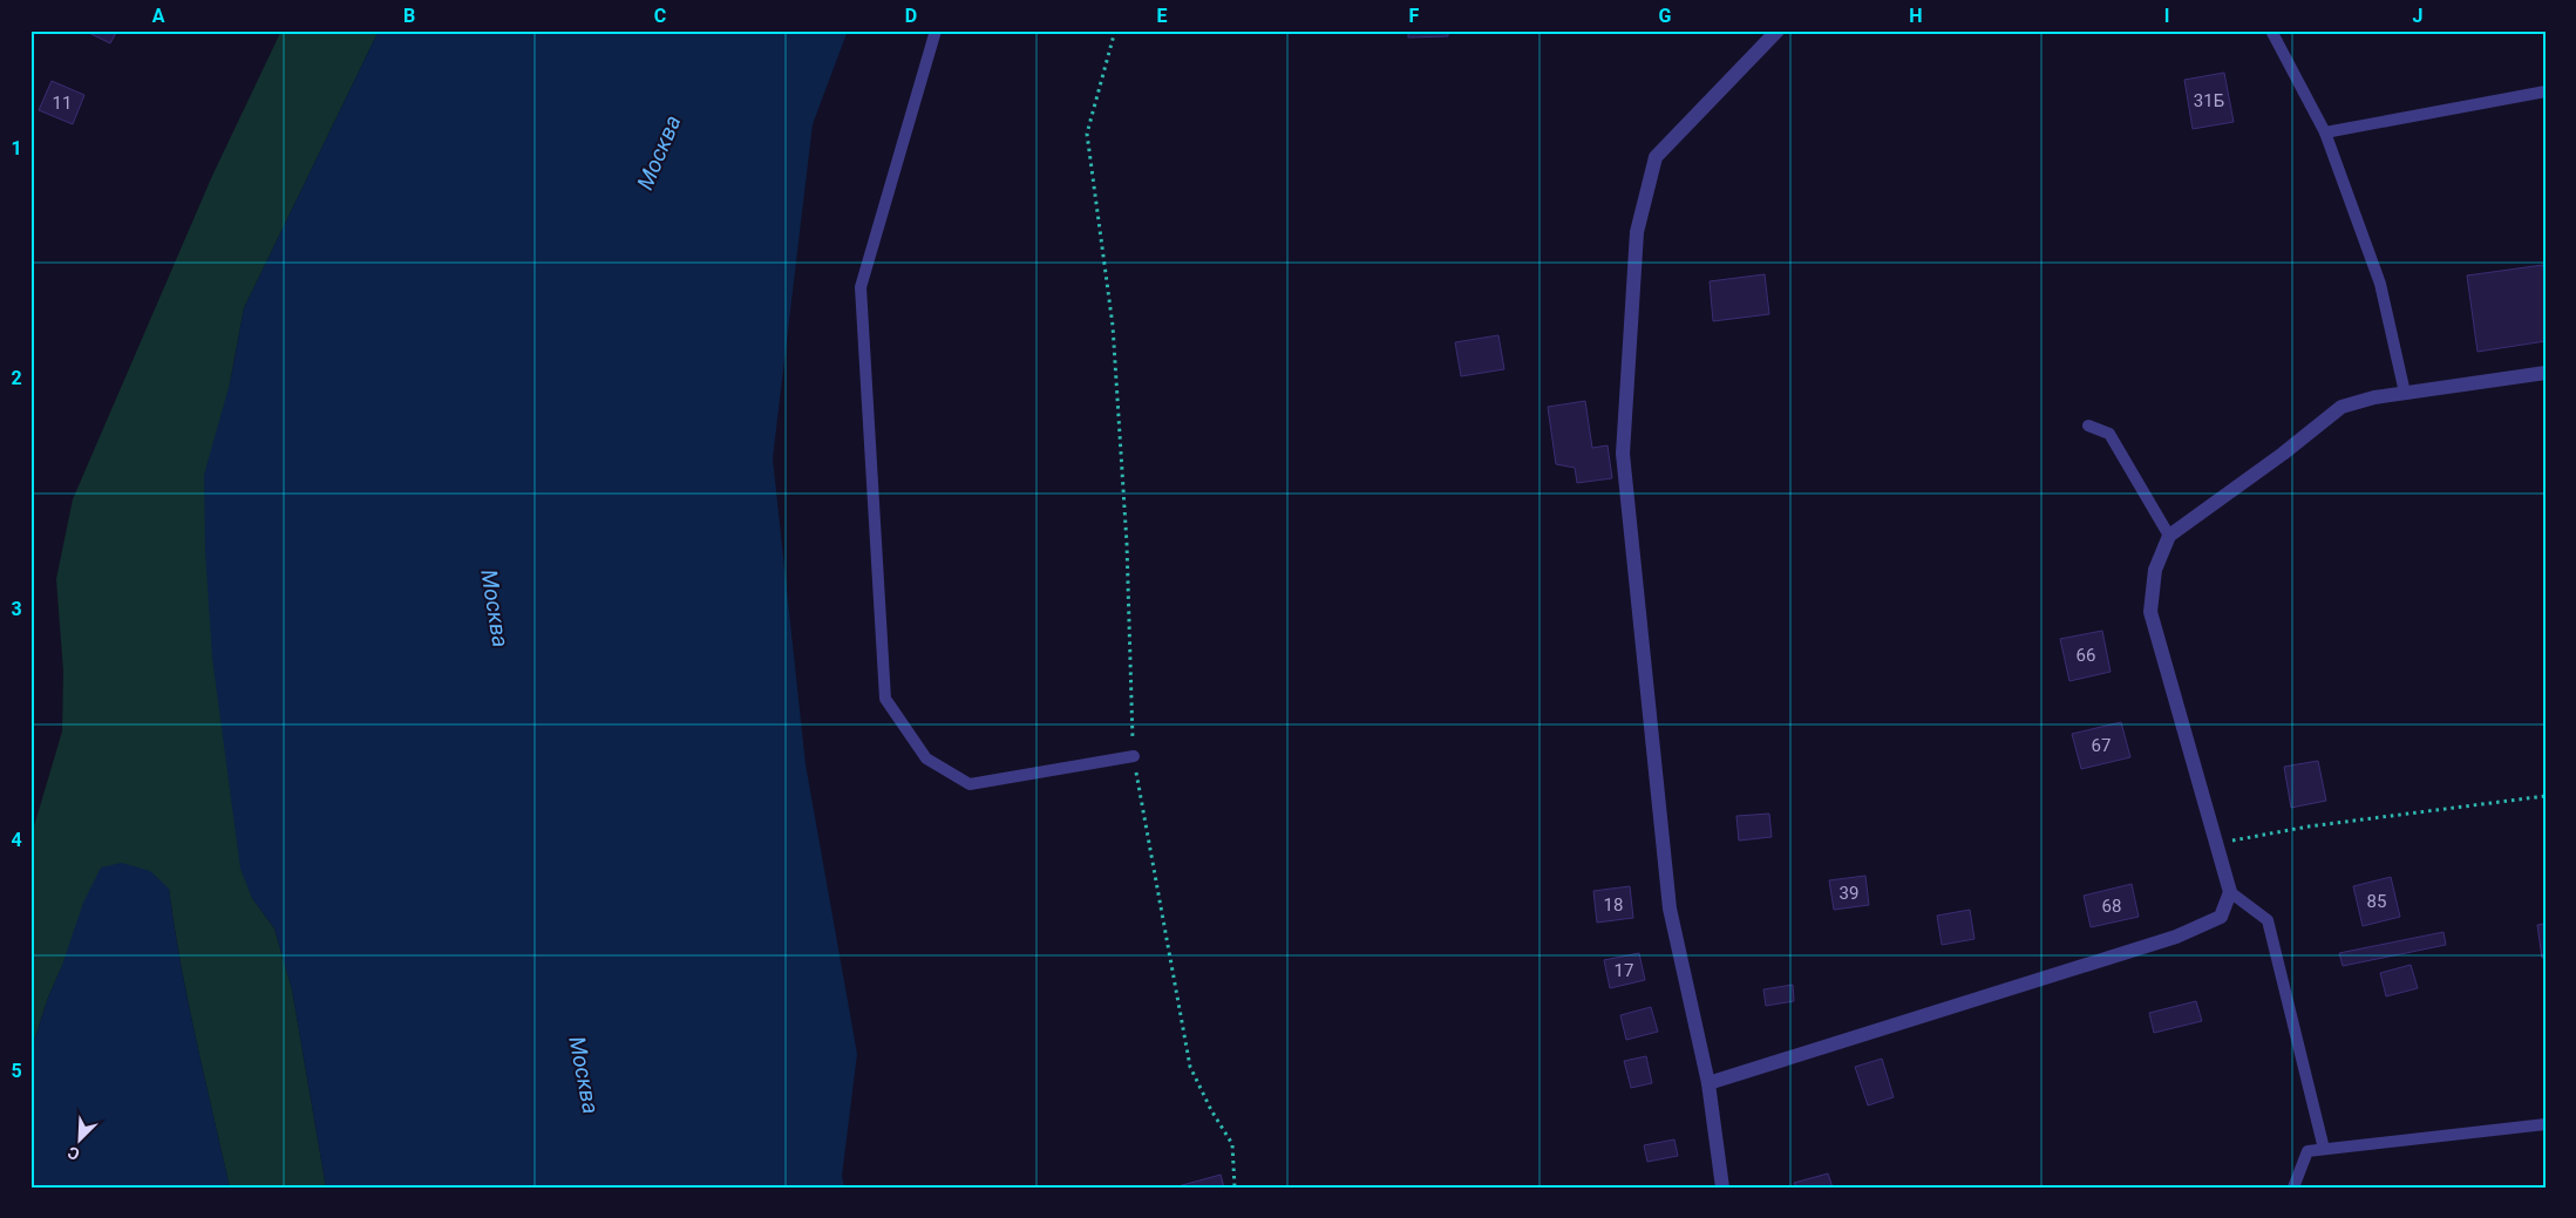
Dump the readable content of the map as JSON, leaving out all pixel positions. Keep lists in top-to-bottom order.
{
  "water": ["Москва"],
  "house_numbers": [
    "31Б",
    "11",
    "66",
    "67",
    "39",
    "85",
    "18",
    "68",
    "17"
  ],
  "north": "bottom left",
  "grid": {
    "columns": [
      "A",
      "B",
      "C",
      "D",
      "E",
      "F",
      "G",
      "H",
      "I",
      "J"
    ],
    "rows": [
      "1",
      "2",
      "3",
      "4",
      "5"
    ]
  }
}
